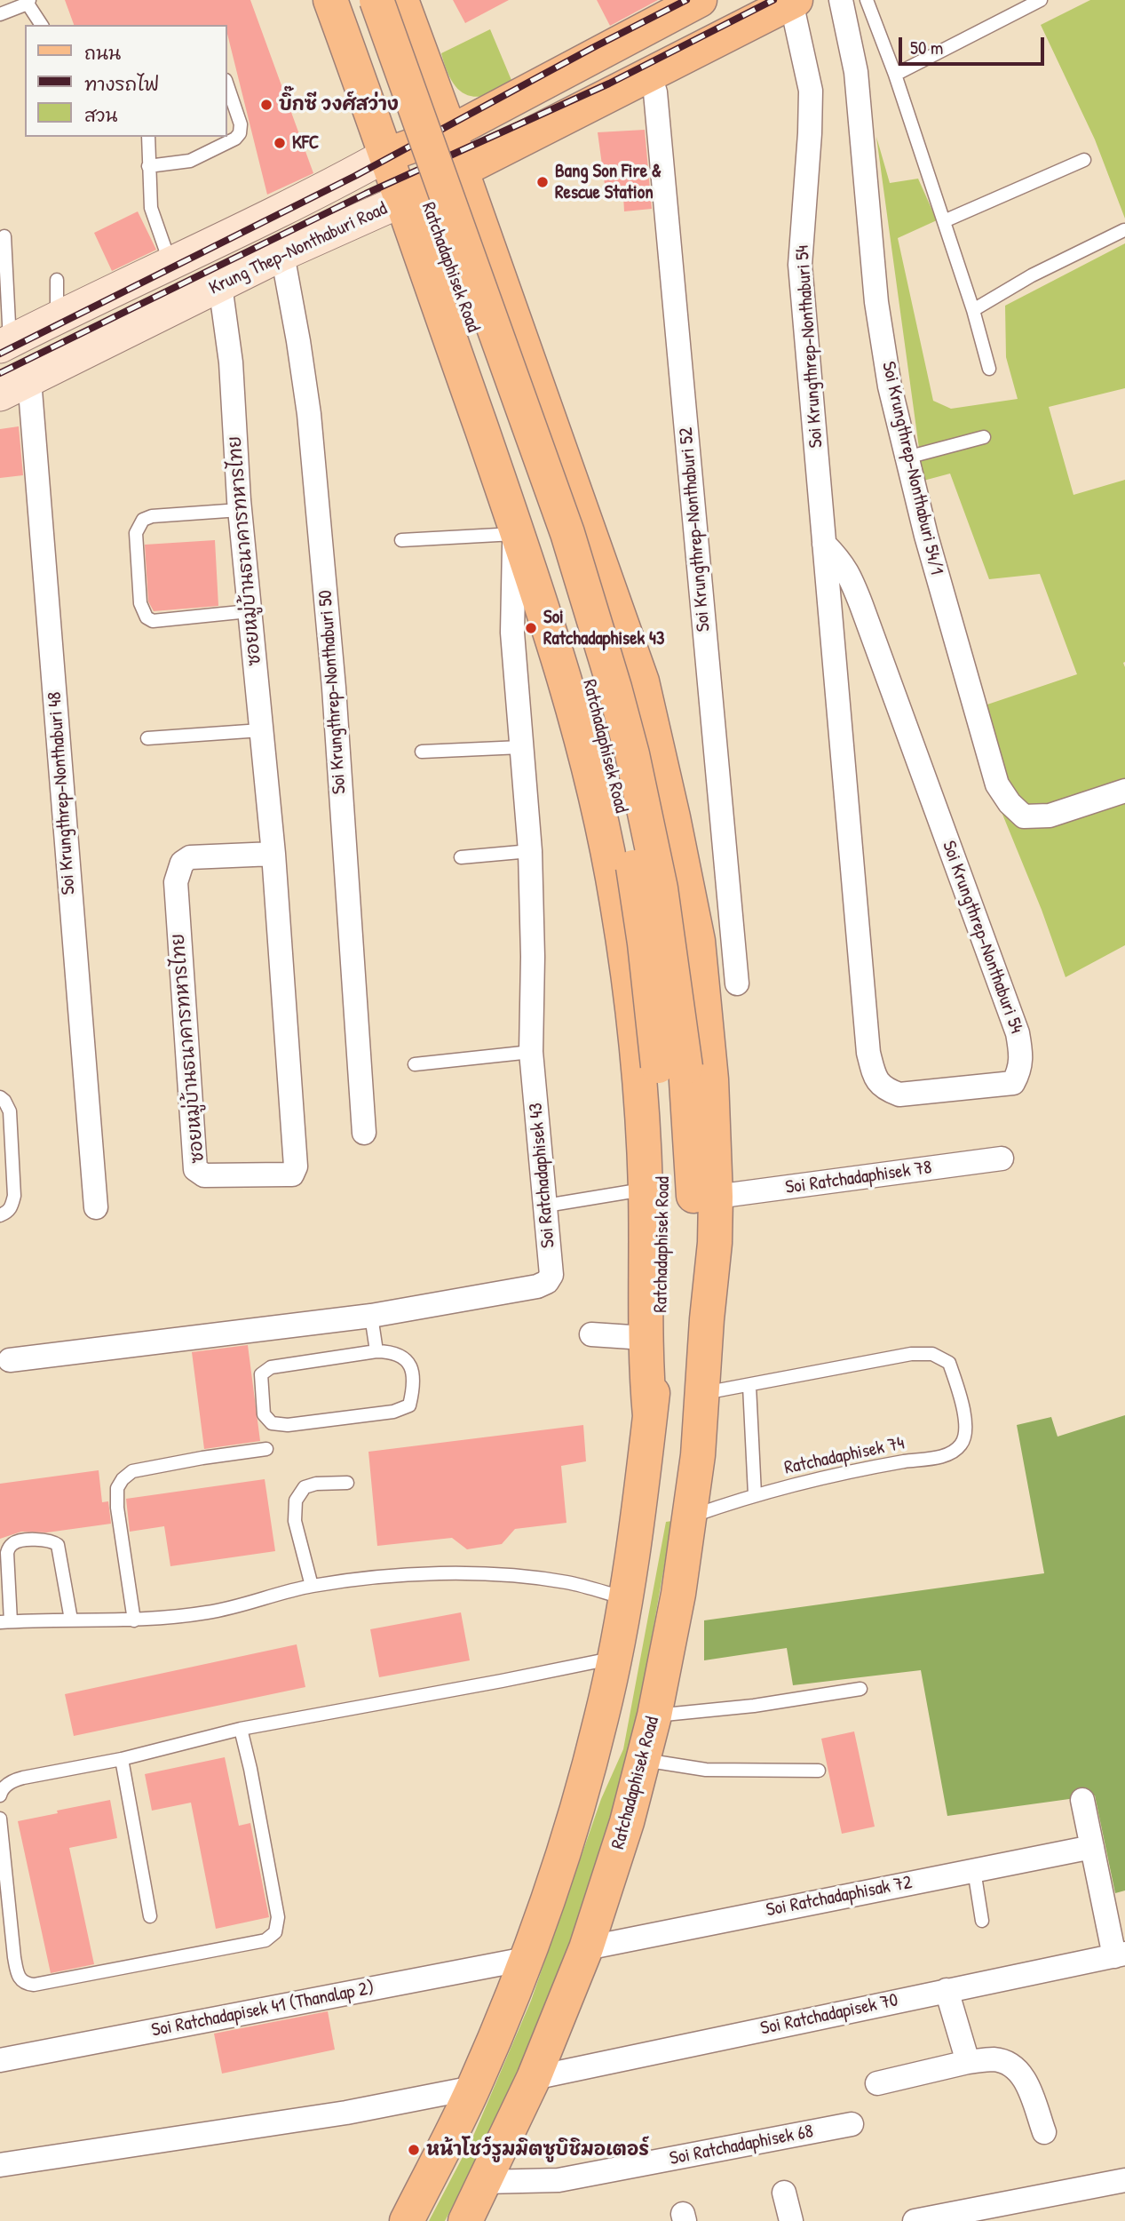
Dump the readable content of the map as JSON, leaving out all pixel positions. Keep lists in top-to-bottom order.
{
  "streets": {
    "main road": ["Krung Thep-Nonthaburi Road", "Ratchadaphisek Road"],
    "street": [
      "Soi Krungthrep-Nonthaburi 54",
      "Soi Krungthrep-Nonthaburi 54/1",
      "Soi Krungthrep-Nonthaburi 52",
      "ซอยหมู่บ้านธนาคารทหารไทย",
      "Soi Krungthrep-Nonthaburi 50",
      "Soi Krungthrep-Nonthaburi 48",
      "Soi Ratchadaphisek 43",
      "Soi Ratchadaphisek 78",
      "Soi Ratchadaphisak 72",
      "Soi Ratchadapisek 41 (Thanalap 2)",
      "Soi Ratchadapisek 70",
      "Soi Ratchadaphisek 68"
    ],
    "lane": ["Ratchadaphisek 74"]
  },
  "crossings": [
    ["Krung Thep-Nonthaburi Road", "Ratchadaphisek Road"],
    ["Krung Thep-Nonthaburi Road", "Soi Krungthrep-Nonthaburi 54"],
    ["Krung Thep-Nonthaburi Road", "Soi Krungthrep-Nonthaburi 52"],
    ["Krung Thep-Nonthaburi Road", "ซอยหมู่บ้านธนาคารทหารไทย"],
    ["Krung Thep-Nonthaburi Road", "Soi Krungthrep-Nonthaburi 50"],
    ["Krung Thep-Nonthaburi Road", "Soi Krungthrep-Nonthaburi 48"],
    ["Ratchadaphisek Road", "Soi Ratchadaphisek 43"],
    ["Ratchadaphisek Road", "Soi Ratchadaphisek 78"],
    ["Ratchadaphisek Road", "Ratchadaphisek 74"],
    ["Ratchadaphisek Road", "Soi Ratchadaphisak 72"],
    ["Ratchadaphisek Road", "Soi Ratchadapisek 41 (Thanalap 2)"],
    ["Ratchadaphisek Road", "Soi Ratchadapisek 70"],
    ["Ratchadaphisek Road", "Soi Ratchadaphisek 68"]
  ],
  "places": [
    "บิ๊กซี วงศ์สว่าง",
    "KFC",
    "Bang Son Fire & Rescue Station",
    "Soi Ratchadaphisek 43",
    "หน้าโชว์รูมมิตซูบิชิมอเตอร์"
  ],
  "legend": ["ถนน", "ทางรถไฟ", "สวน"],
  "scale_bar": "50 m"
}
